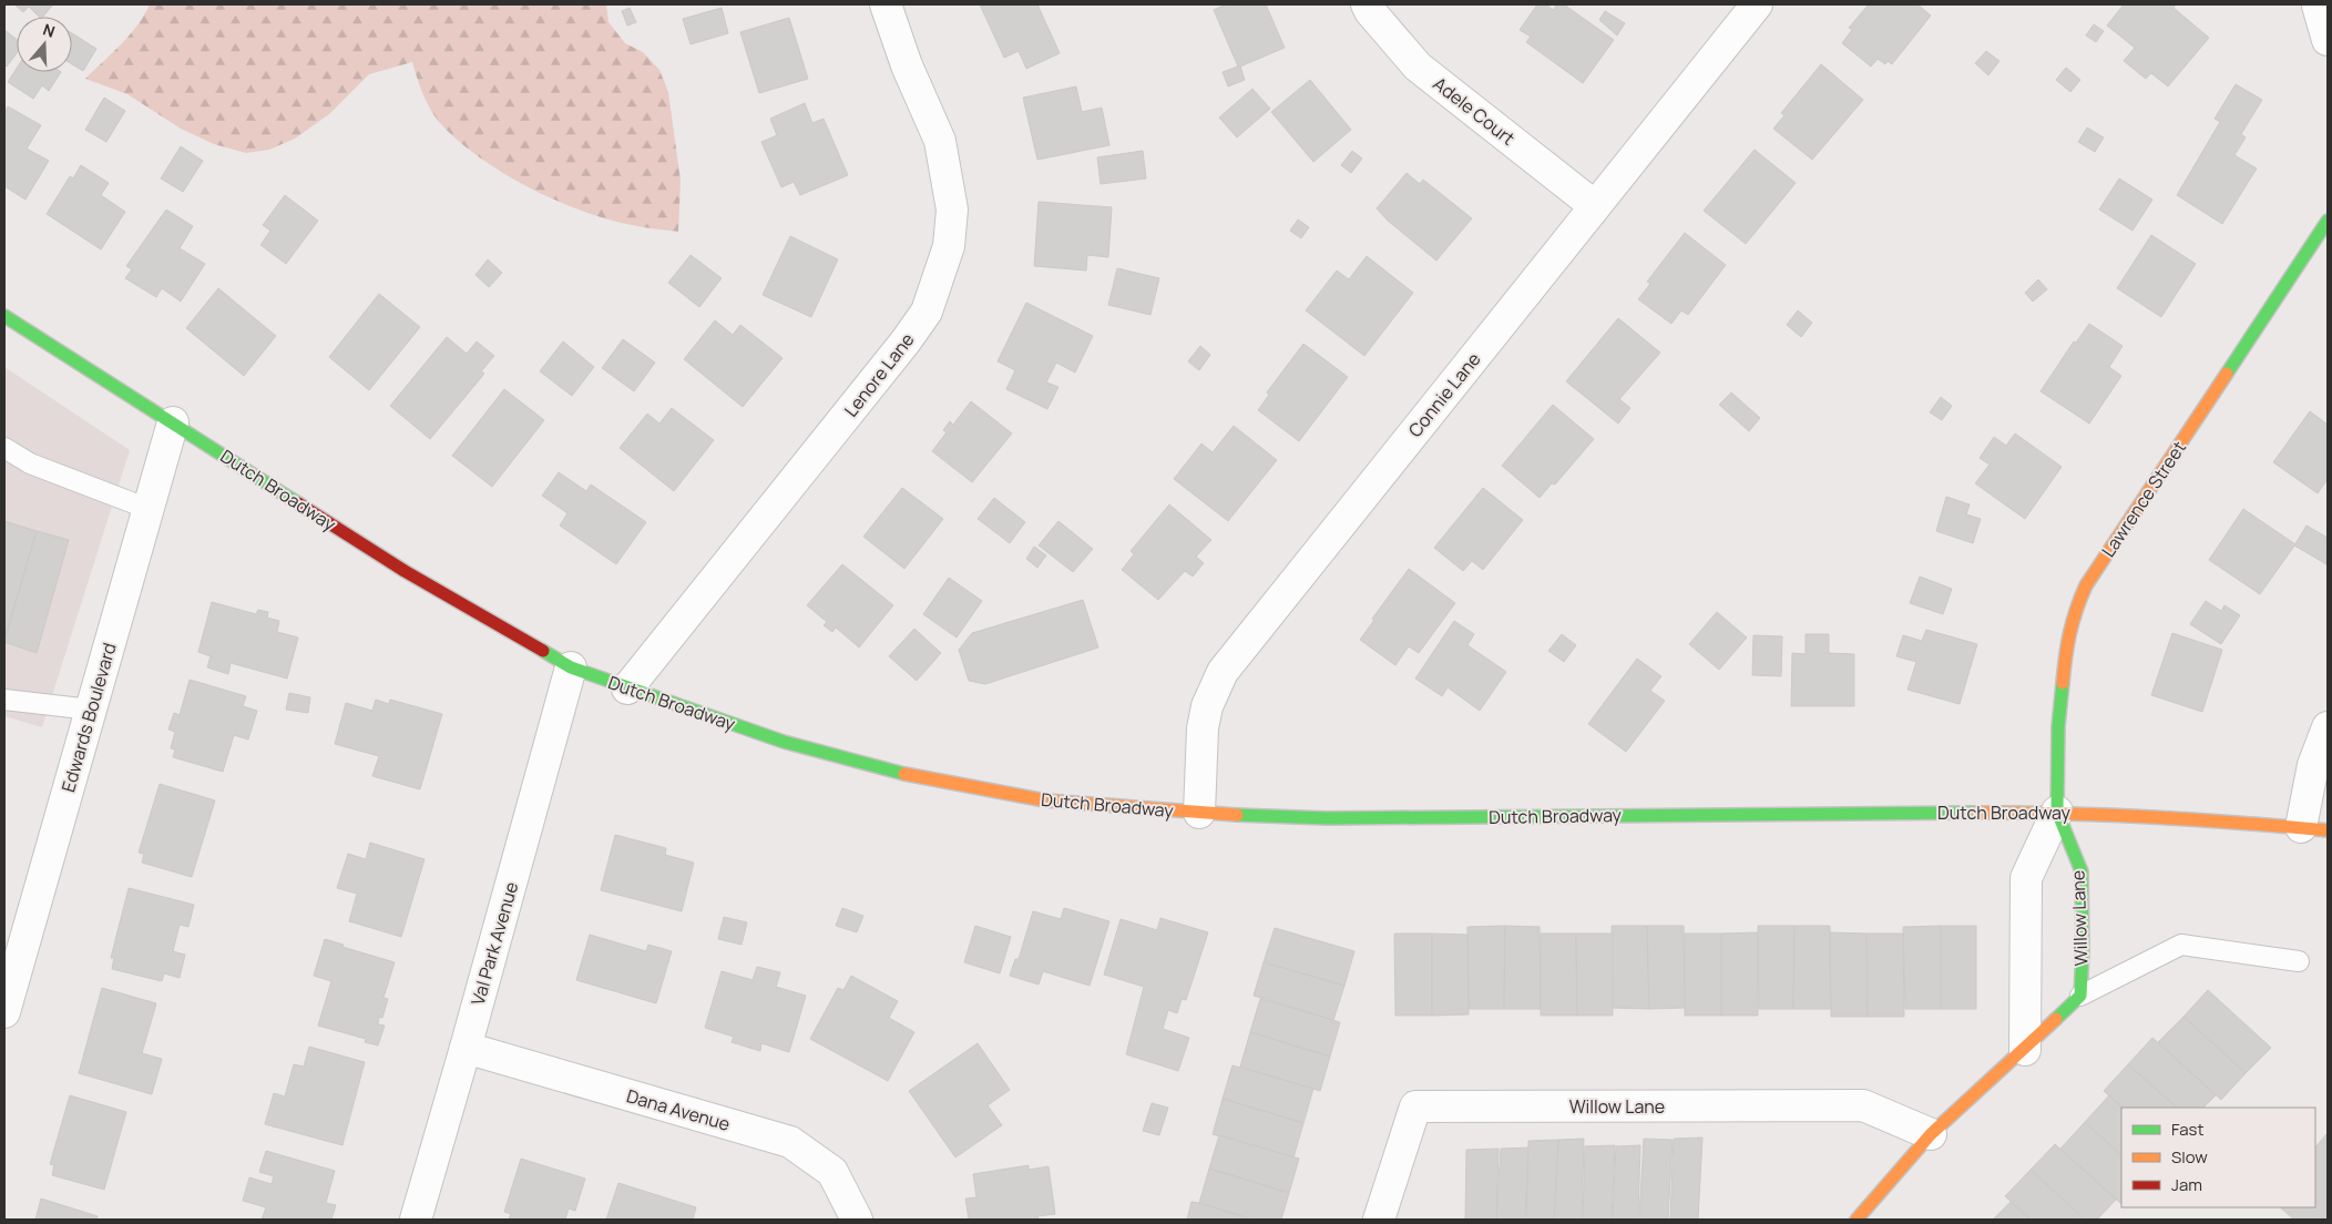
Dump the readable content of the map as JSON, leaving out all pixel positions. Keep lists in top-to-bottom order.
{
  "streets": {
    "main road": ["Dutch Broadway", "Lawrence Street", "Willow Lane"],
    "street": [
      "Adele Court",
      "Lenore Lane",
      "Connie Lane",
      "Edwards Boulevard",
      "Val Park Avenue",
      "Dana Avenue"
    ]
  },
  "crossings": [
    ["Adele Court", "Connie Lane"],
    ["Lenore Lane", "Dutch Broadway"],
    ["Connie Lane", "Dutch Broadway"],
    ["Dutch Broadway", "Lawrence Street"],
    ["Dutch Broadway", "Edwards Boulevard"],
    ["Dutch Broadway", "Willow Lane"],
    ["Dutch Broadway", "Val Park Avenue"],
    ["Lawrence Street", "Willow Lane"],
    ["Val Park Avenue", "Dana Avenue"]
  ],
  "legend": ["Fast", "Slow", "Jam"],
  "north": "top"
}
